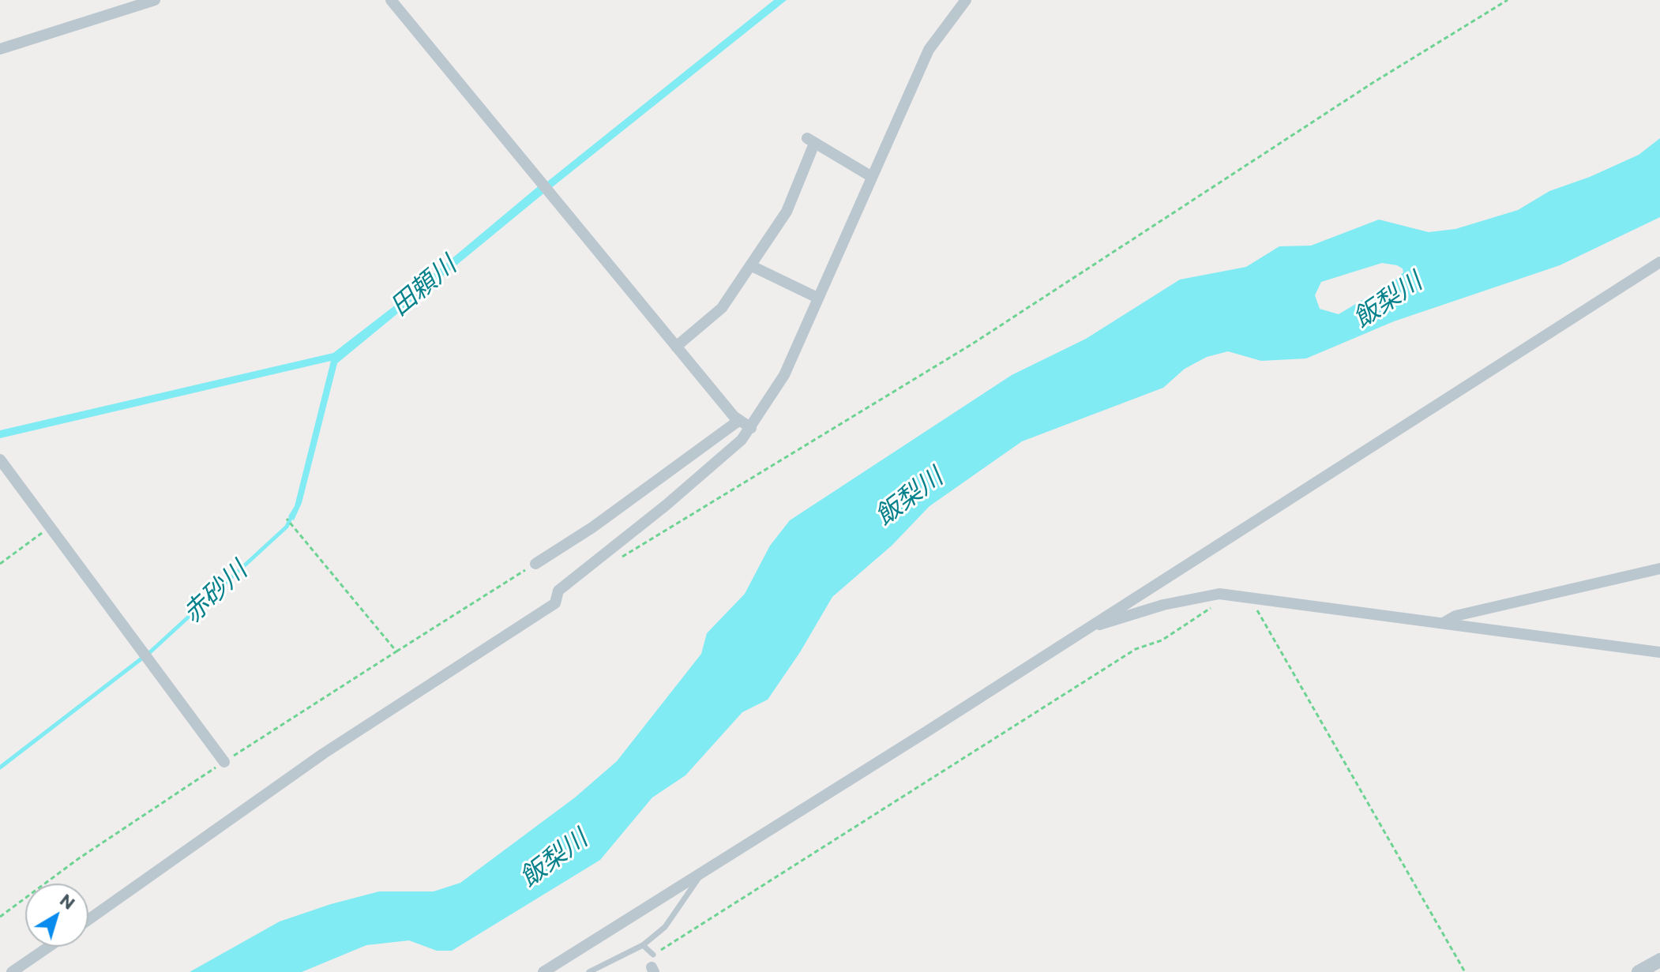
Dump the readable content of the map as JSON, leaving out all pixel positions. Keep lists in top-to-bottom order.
{
  "water": ["田頼川", "飯梨川", "赤砂川"],
  "north": "top right"
}
